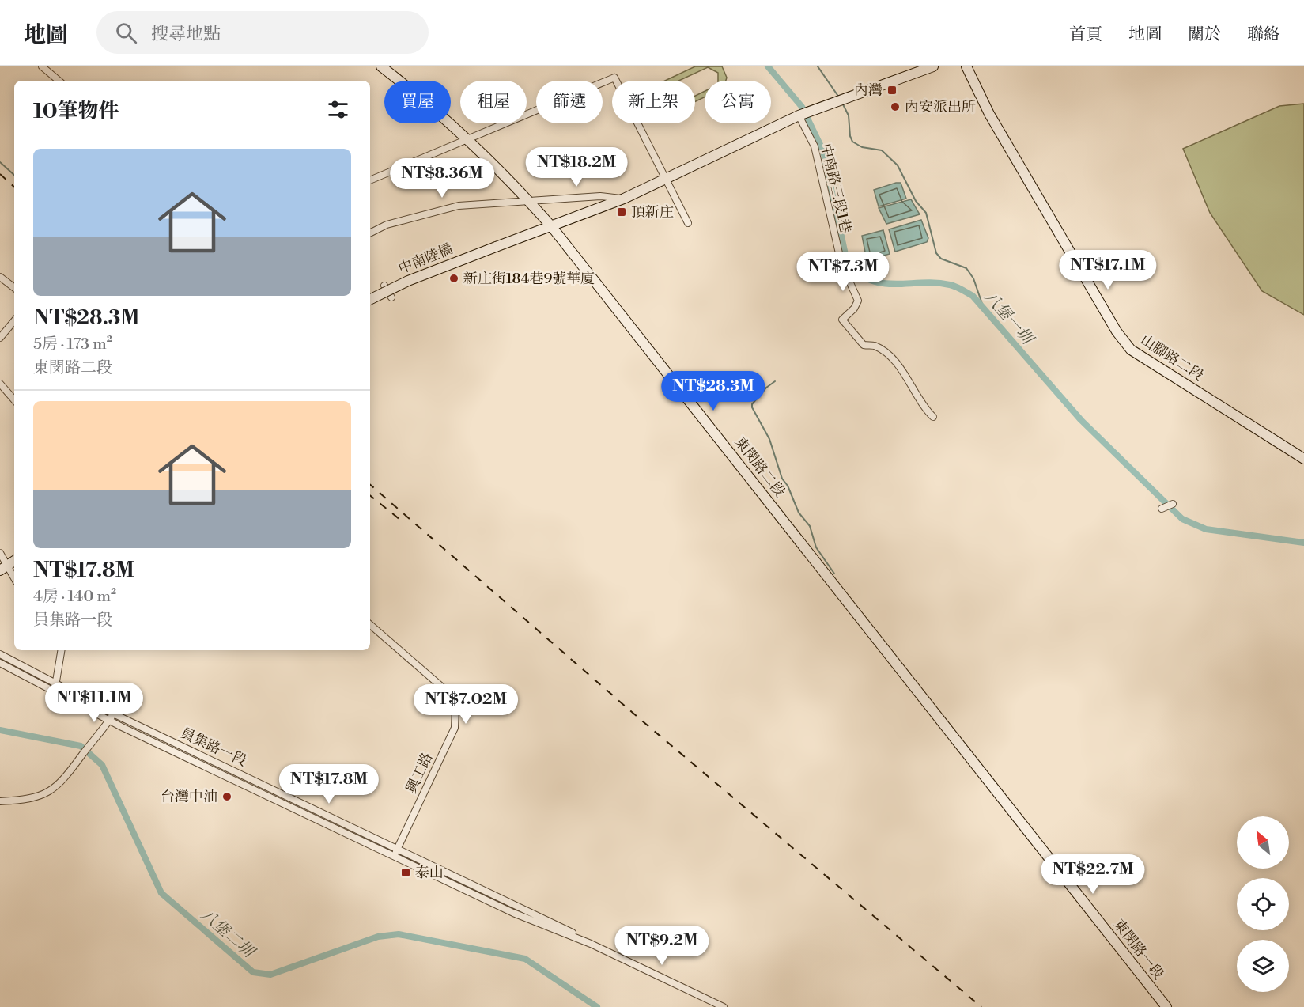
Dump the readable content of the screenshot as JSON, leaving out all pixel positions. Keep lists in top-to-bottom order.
{
  "streets": {
    "main road": [
      "中南陸橋",
      "山腳路二段",
      "東閔路二段",
      "東閔路一段"
    ],
    "street": ["中南路三段1巷", "員集路一段", "興工路"]
  },
  "crossings": [
    ["中南路三段1巷", "中南陸橋"],
    ["中南陸橋", "東閔路二段"],
    ["東閔路二段", "東閔路一段"],
    ["員集路一段", "興工路"]
  ],
  "water": ["八堡一圳", "八堡二圳"],
  "places": {
    "transit": ["內灣", "頂新庄", "泰山"],
    "other": ["內安派出所", "新庄街184巷9號華廈", "台灣中油"]
  },
  "north": "top left",
  "page": {
    "header": "地圖",
    "search": "搜尋地點",
    "nav": [
      "首頁",
      "地圖",
      "關於",
      "聯絡"
    ],
    "chip": [
      "買屋",
      "租屋",
      "篩選",
      "新上架",
      "公寓"
    ],
    "heading": "10筆物件",
    "list": [
      {
        "name": "NT$28.3M",
        "note": "5房 · 173 m² · 東閔路二段"
      },
      {
        "name": "NT$17.8M",
        "note": "4房 · 140 m² · 員集路一段"
      }
    ],
    "price": [
      "NT$18.2M",
      "NT$8.36M",
      "NT$17.1M",
      "NT$7.3M",
      "NT$28.3M",
      "NT$11.1M",
      "NT$7.02M",
      "NT$17.8M",
      "NT$22.7M",
      "NT$9.2M"
    ]
  }
}
